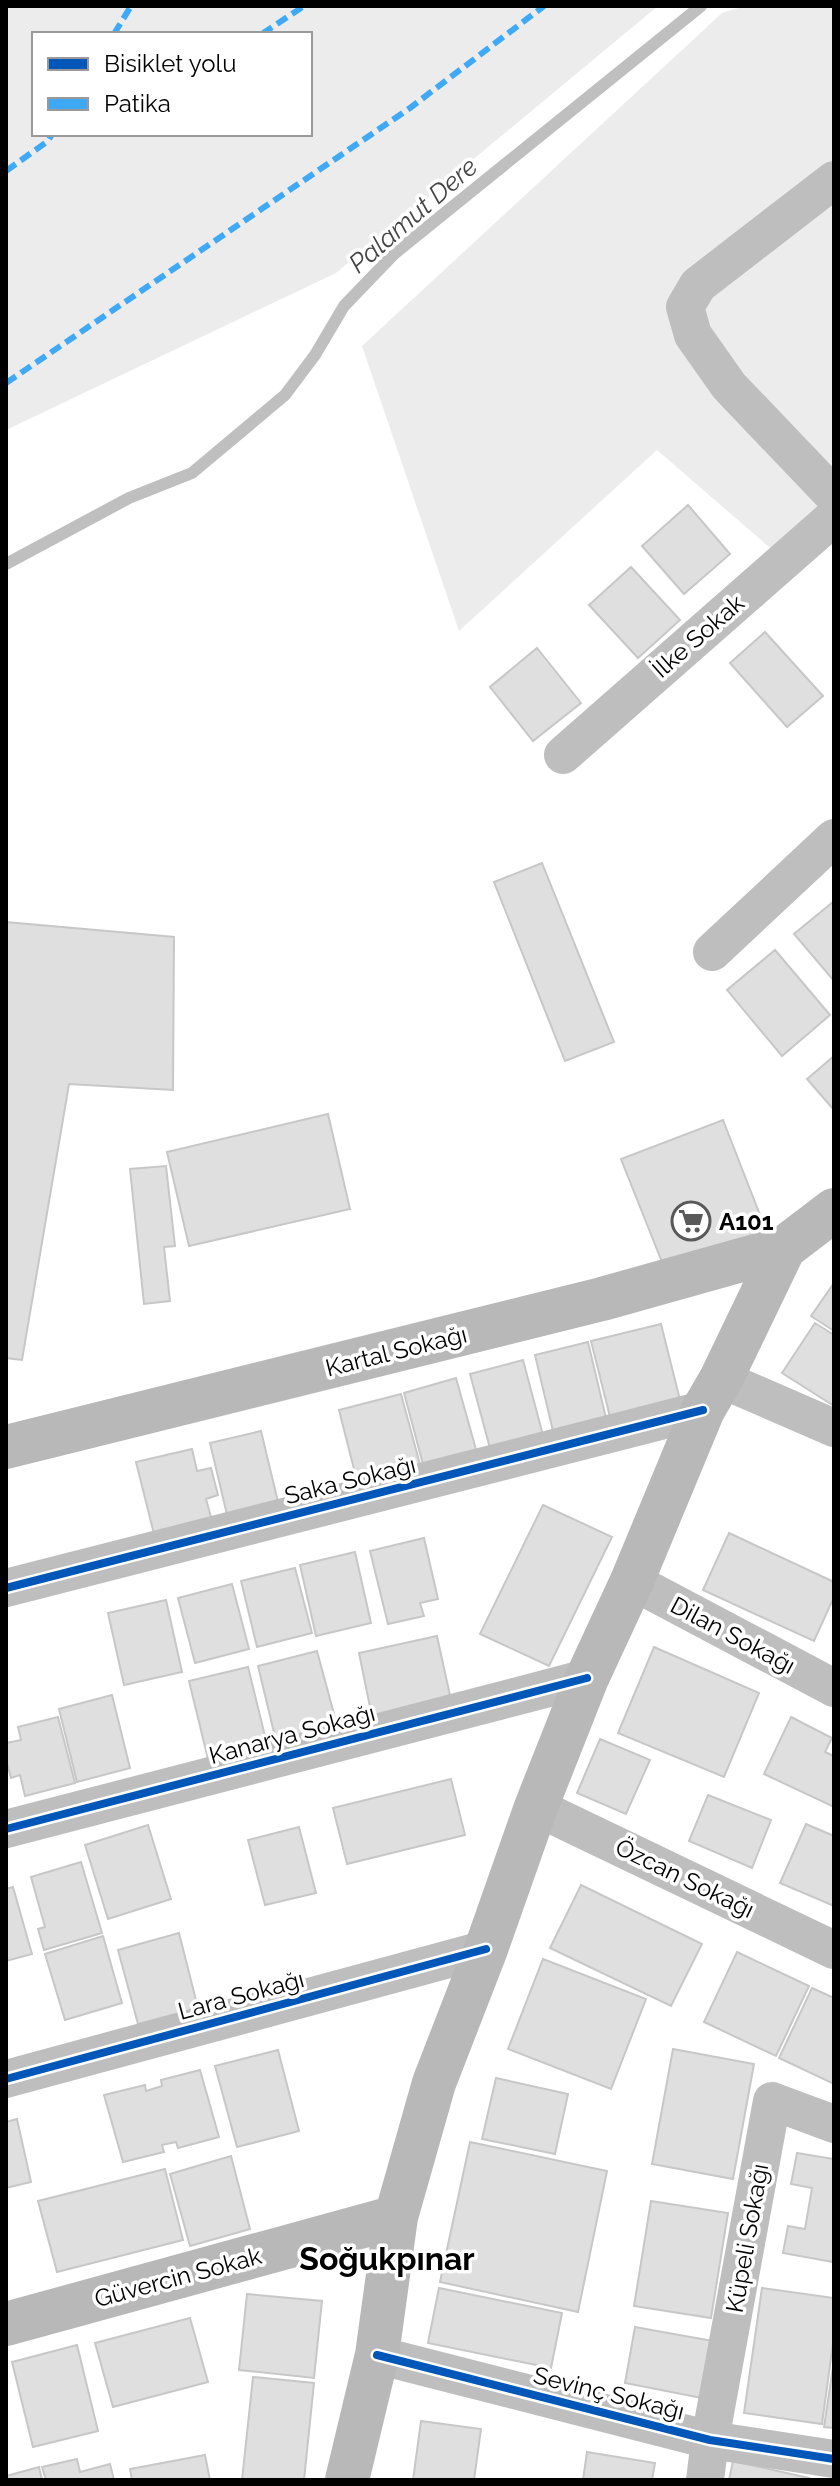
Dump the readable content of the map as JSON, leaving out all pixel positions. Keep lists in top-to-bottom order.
{
  "streets": {
    "main road": ["Kartal Sokağı", "Güvercin Sokak"],
    "street": [
      "İlke Sokak",
      "Saka Sokağı",
      "Dilan Sokağı",
      "Kanarya Sokağı",
      "Özcan Sokağı",
      "Lara Sokağı",
      "Küpeli Sokağı",
      "Sevinç Sokağı"
    ]
  },
  "crossings": [
    ["Küpeli Sokağı", "Sevinç Sokağı"]
  ],
  "districts": ["Soğukpınar"],
  "water": ["Palamut Dere"],
  "places": {
    "supermarket": ["A101"]
  },
  "legend": ["Bisiklet yolu", "Patika"]
}
